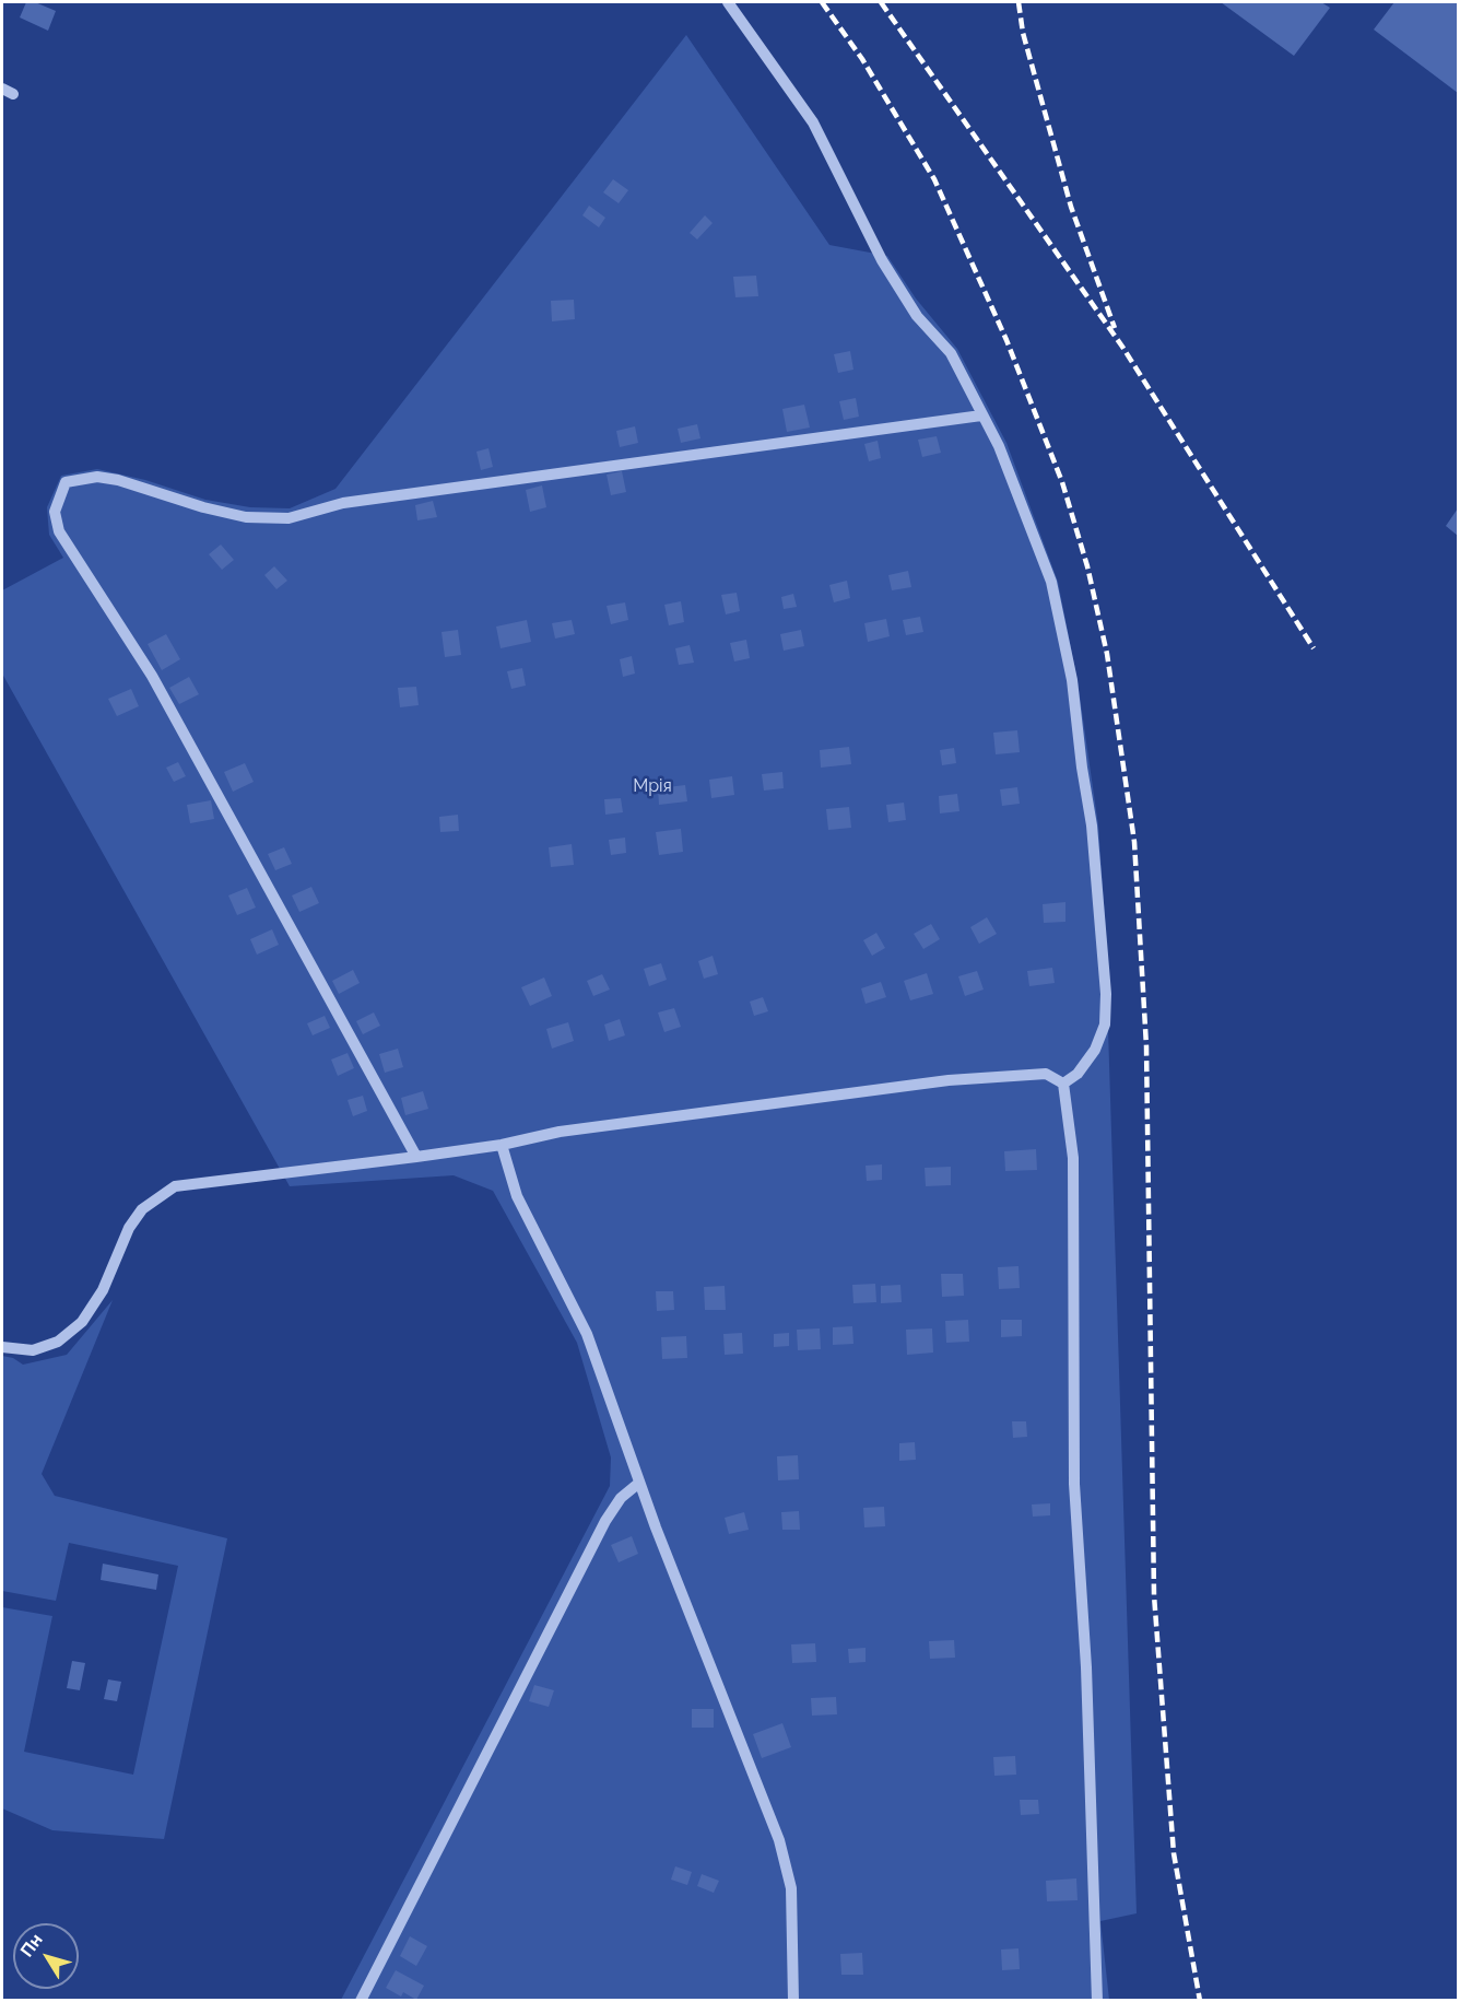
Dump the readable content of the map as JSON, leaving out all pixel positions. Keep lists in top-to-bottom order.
{
  "parks": ["Мрія"],
  "north": "top left"
}
